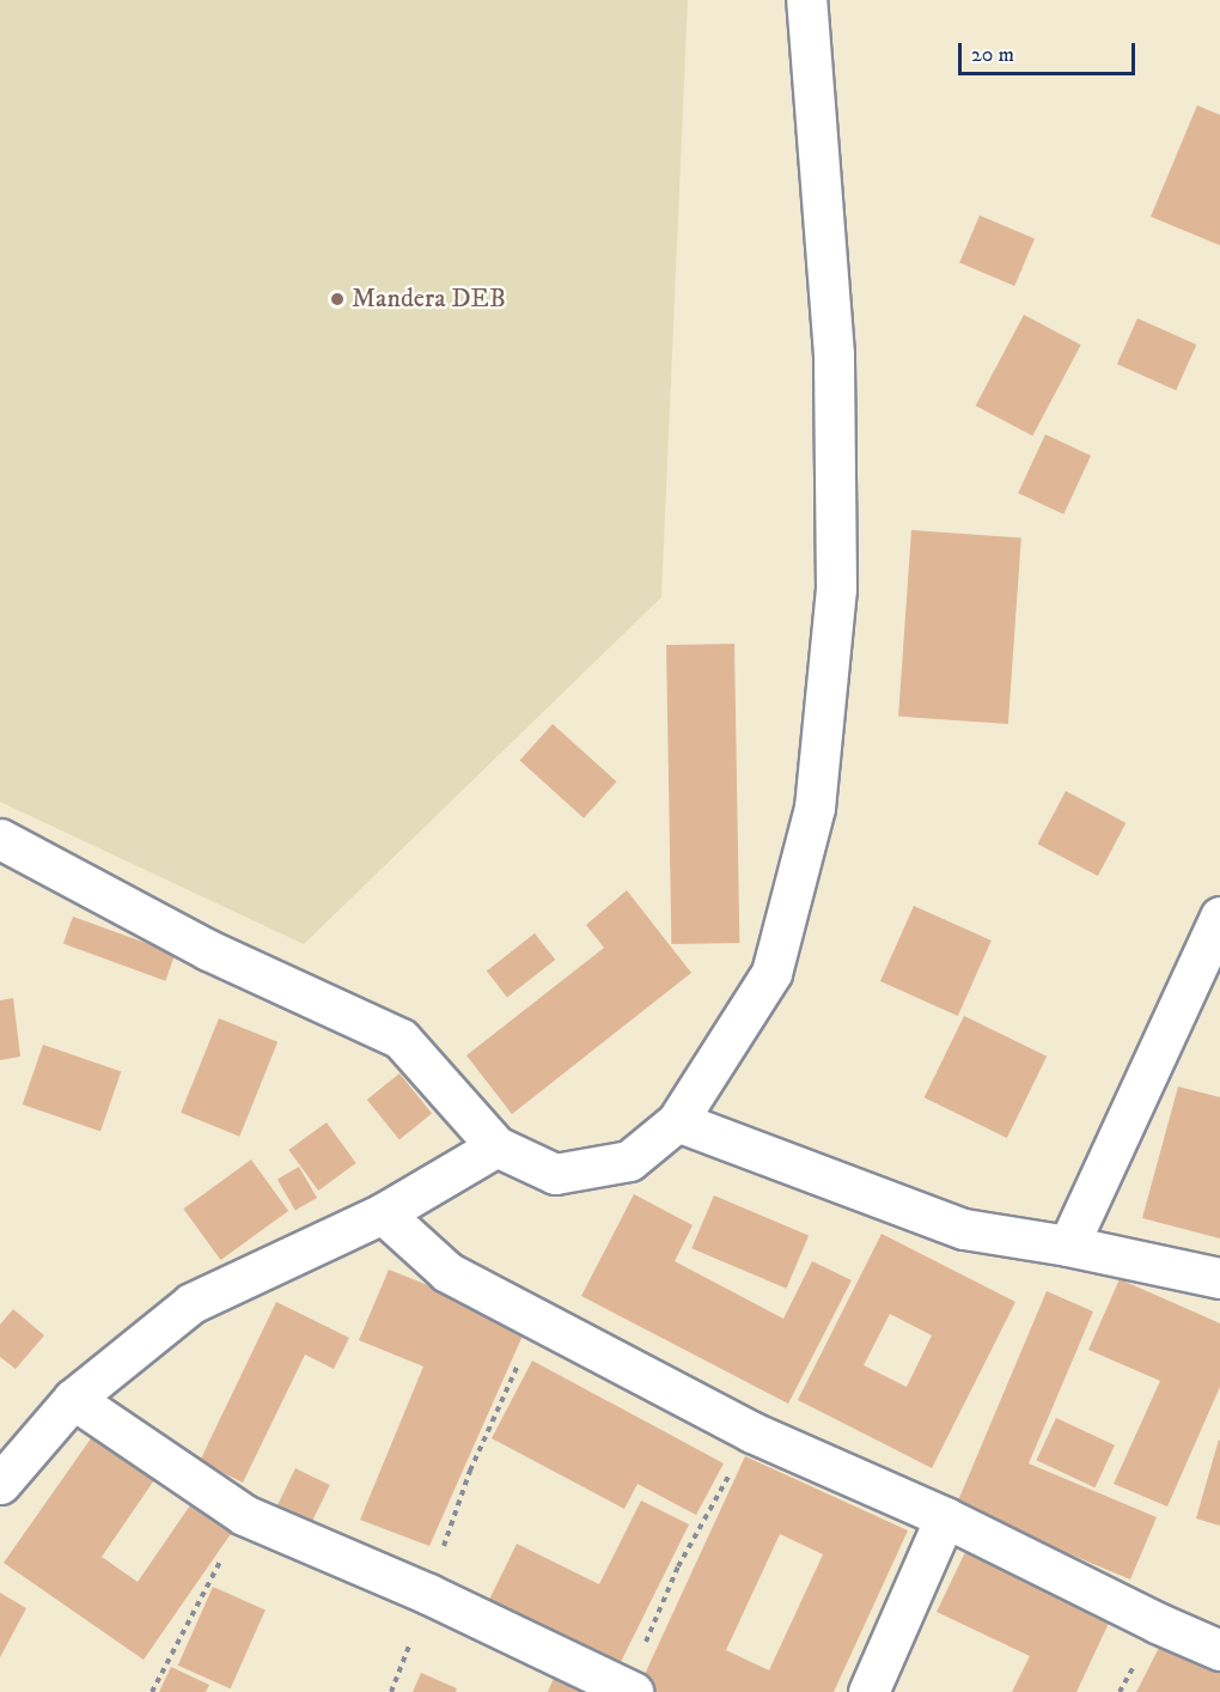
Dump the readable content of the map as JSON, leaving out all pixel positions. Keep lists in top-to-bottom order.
{
  "places": ["Mandera DEB"],
  "scale_bar": "20 m"
}
